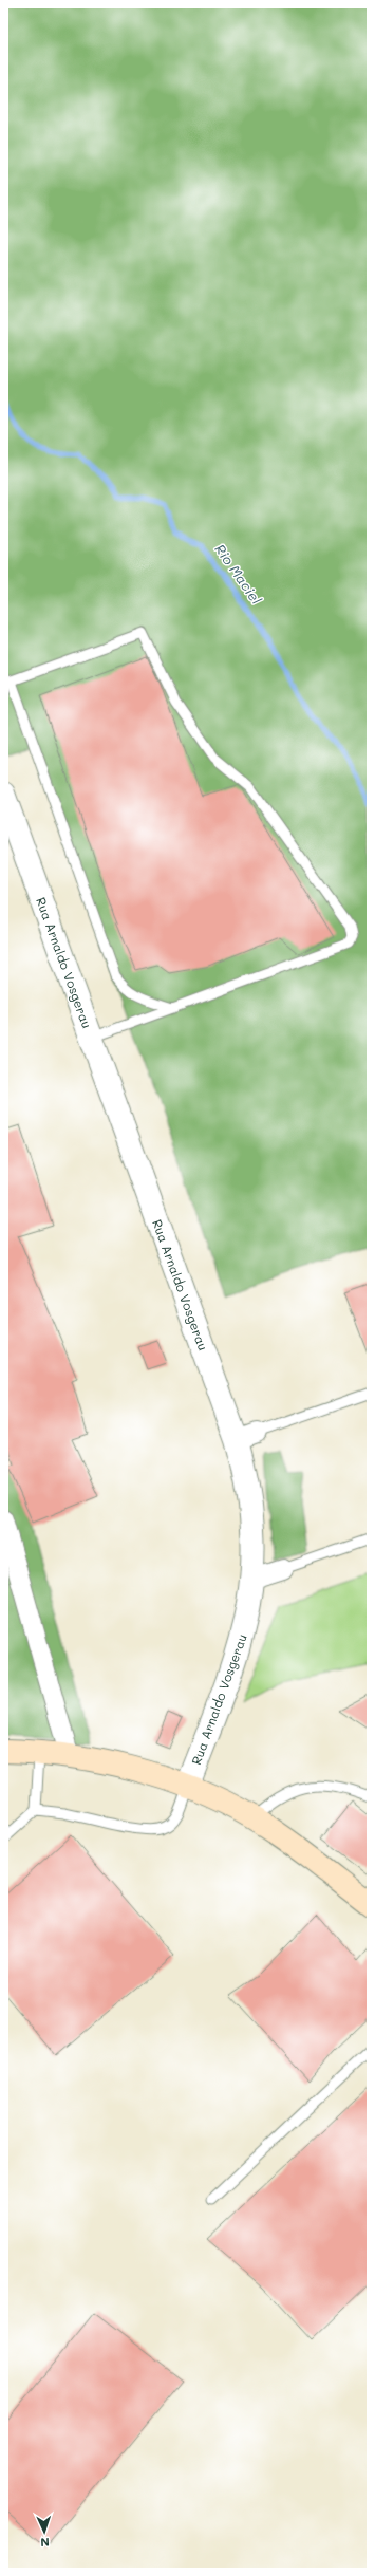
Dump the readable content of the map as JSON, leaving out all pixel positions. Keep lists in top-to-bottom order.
{
  "streets": {
    "street": ["Rua Arnaldo Vosgerau"]
  },
  "water": ["Rio Maciel"],
  "north": "bottom"
}
